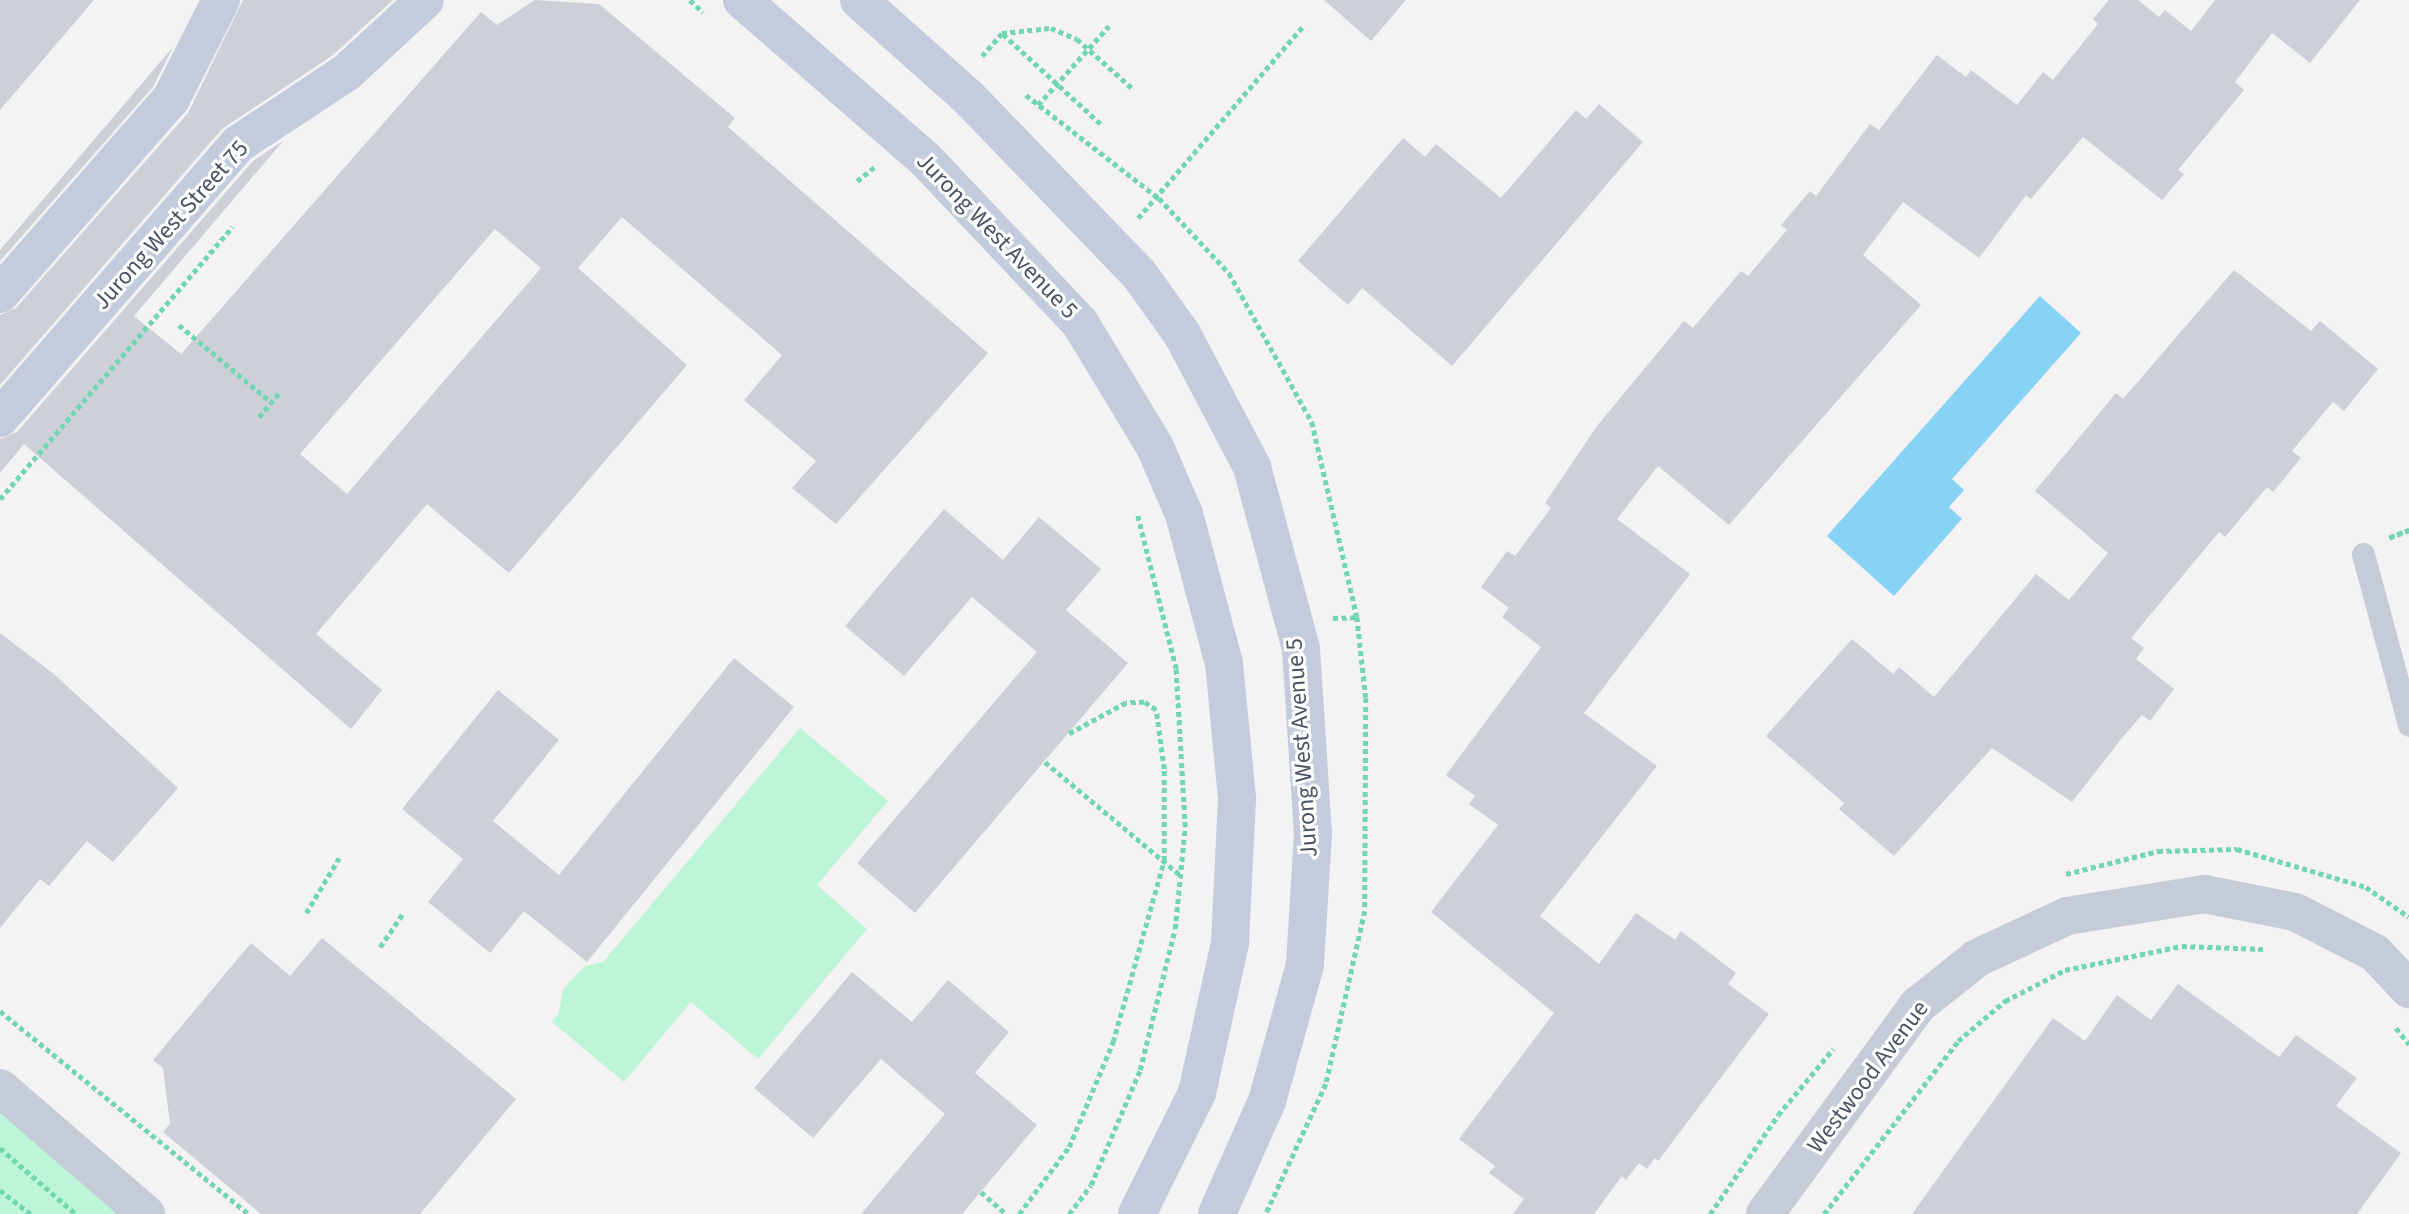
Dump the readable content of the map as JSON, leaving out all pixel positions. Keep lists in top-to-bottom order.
{
  "streets": {
    "street": ["Jurong West Street 75", "Jurong West Avenue 5", "Westwood Avenue"]
  }
}
